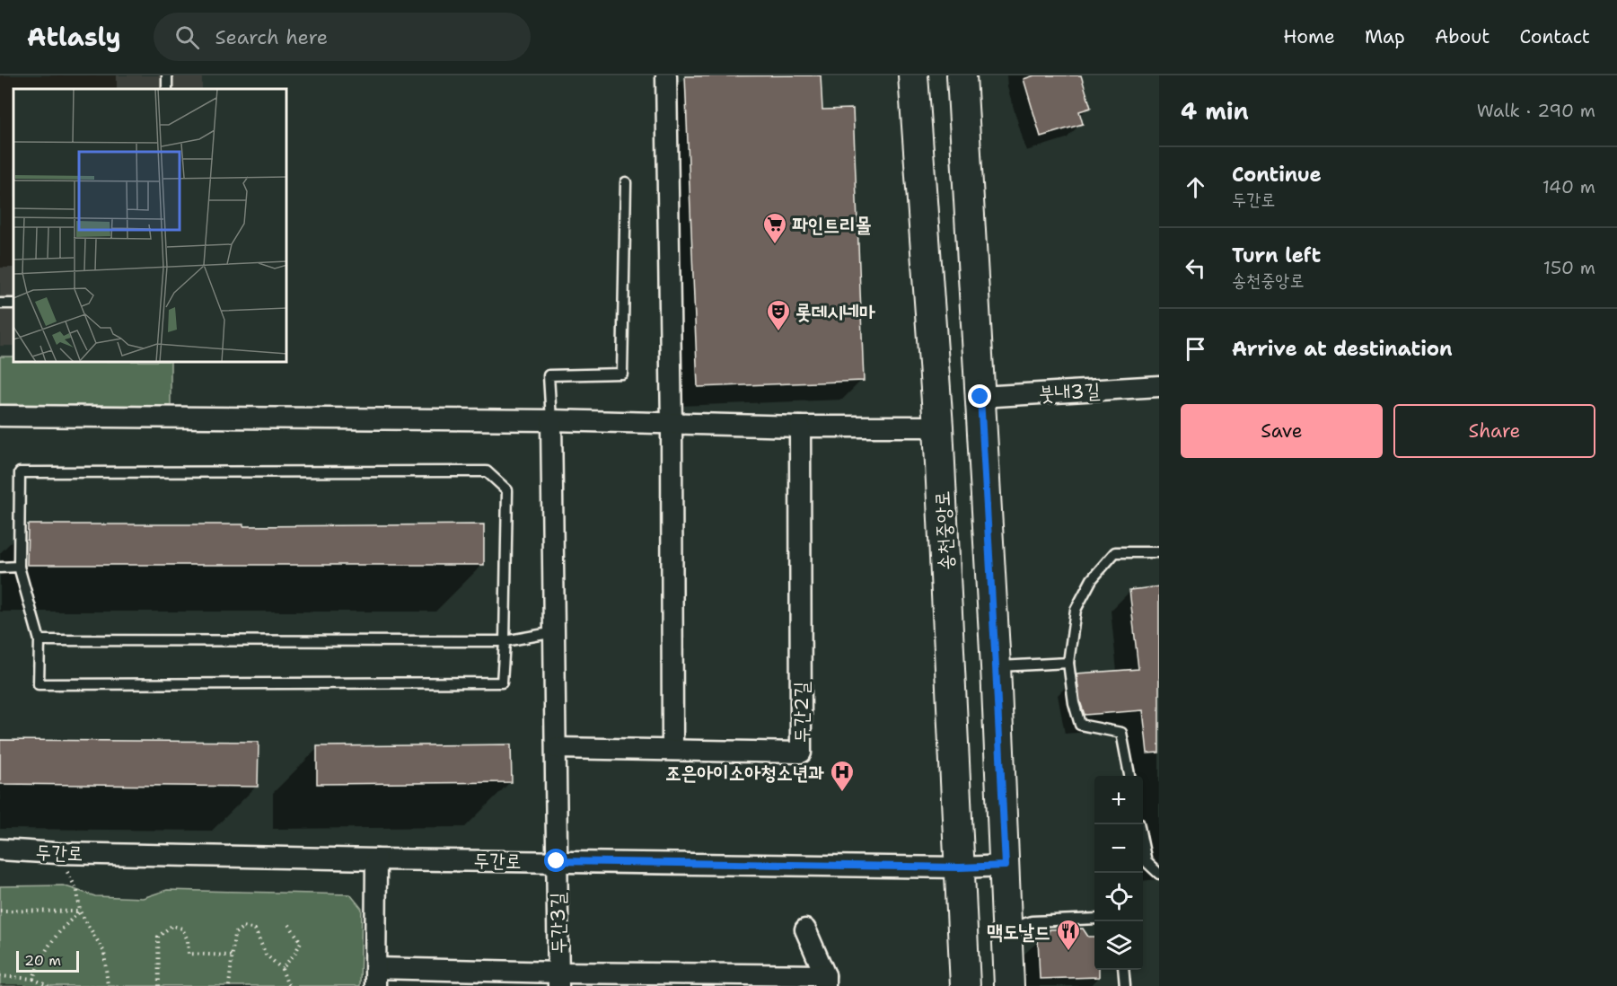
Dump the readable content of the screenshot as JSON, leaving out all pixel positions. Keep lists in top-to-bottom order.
{
  "streets": {
    "street": [
      "붓내3길",
      "송천중앙로",
      "두간2길",
      "두간로",
      "두간3길"
    ]
  },
  "crossings": [
    ["송천중앙로", "두간로"],
    ["두간2길", "두간3길"],
    ["두간로", "두간3길"]
  ],
  "places": {
    "supermarket": ["파인트리몰"],
    "theatre": ["롯데시네마"],
    "hospital": ["조은아이소아청소년과"],
    "restaurant": ["맥도날드"]
  },
  "scale_bar": "20 m",
  "page": {
    "header": "Atlasly",
    "search": "Search here",
    "nav": [
      "Home",
      "Map",
      "About",
      "Contact"
    ],
    "heading": ["4 min", "Walk · 290 m"],
    "list": [
      ["Continue", "두간로", "140 m"],
      ["Turn left", "송천중앙로", "150 m"],
      "Arrive at destination"
    ],
    "buttons": ["Save", "Share"],
    "map_buttons": ["+", "−"],
    "scale": "20 m"
  }
}
